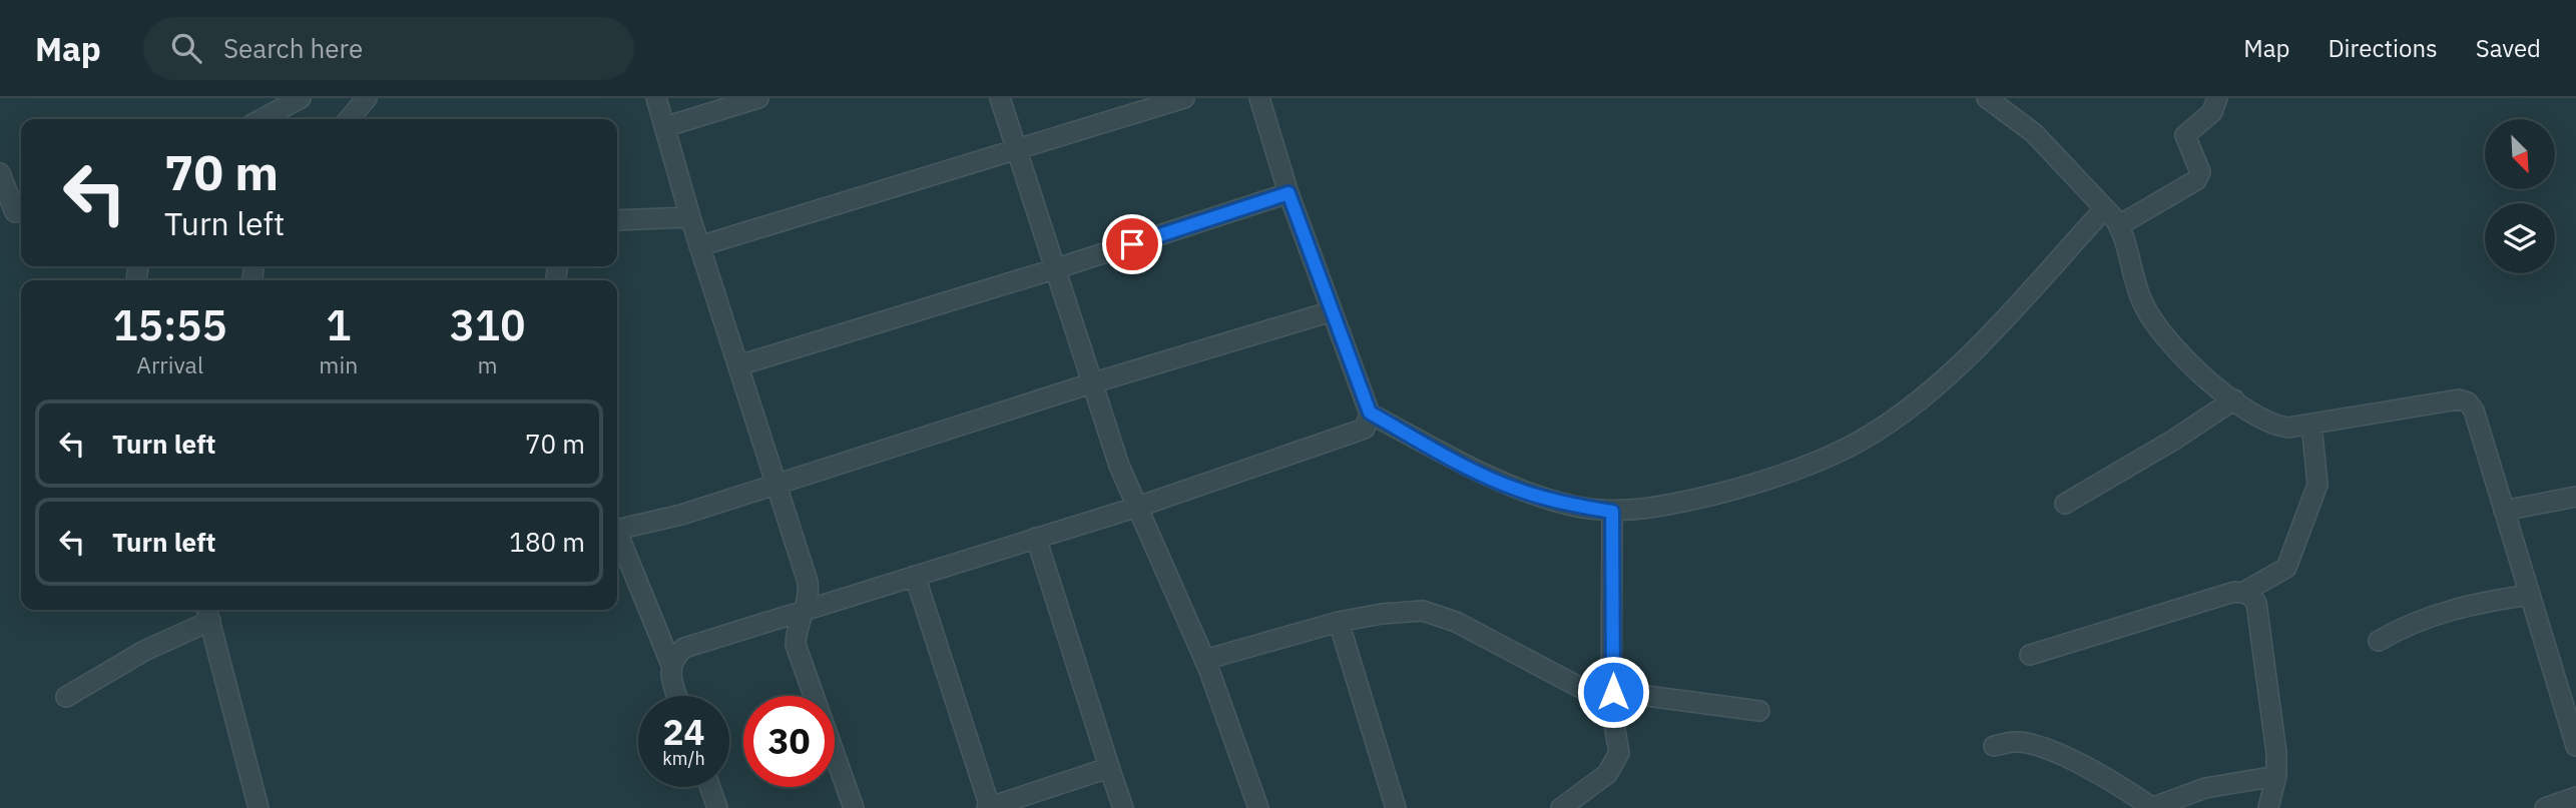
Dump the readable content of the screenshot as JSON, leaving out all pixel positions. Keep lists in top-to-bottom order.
{
  "north": "bottom right",
  "page": {
    "header": "Map",
    "search": "Search here",
    "nav": ["Map", "Directions", "Saved"],
    "turn": ["70 m", "Turn left"],
    "eta": [
      "15:55",
      "Arrival",
      "1",
      "min",
      "310",
      "m"
    ],
    "list": [
      {
        "name": "Turn left",
        "value": "70 m"
      },
      {
        "name": "Turn left",
        "value": "180 m"
      }
    ],
    "speed": "24 km/h",
    "limit": "30"
  }
}
